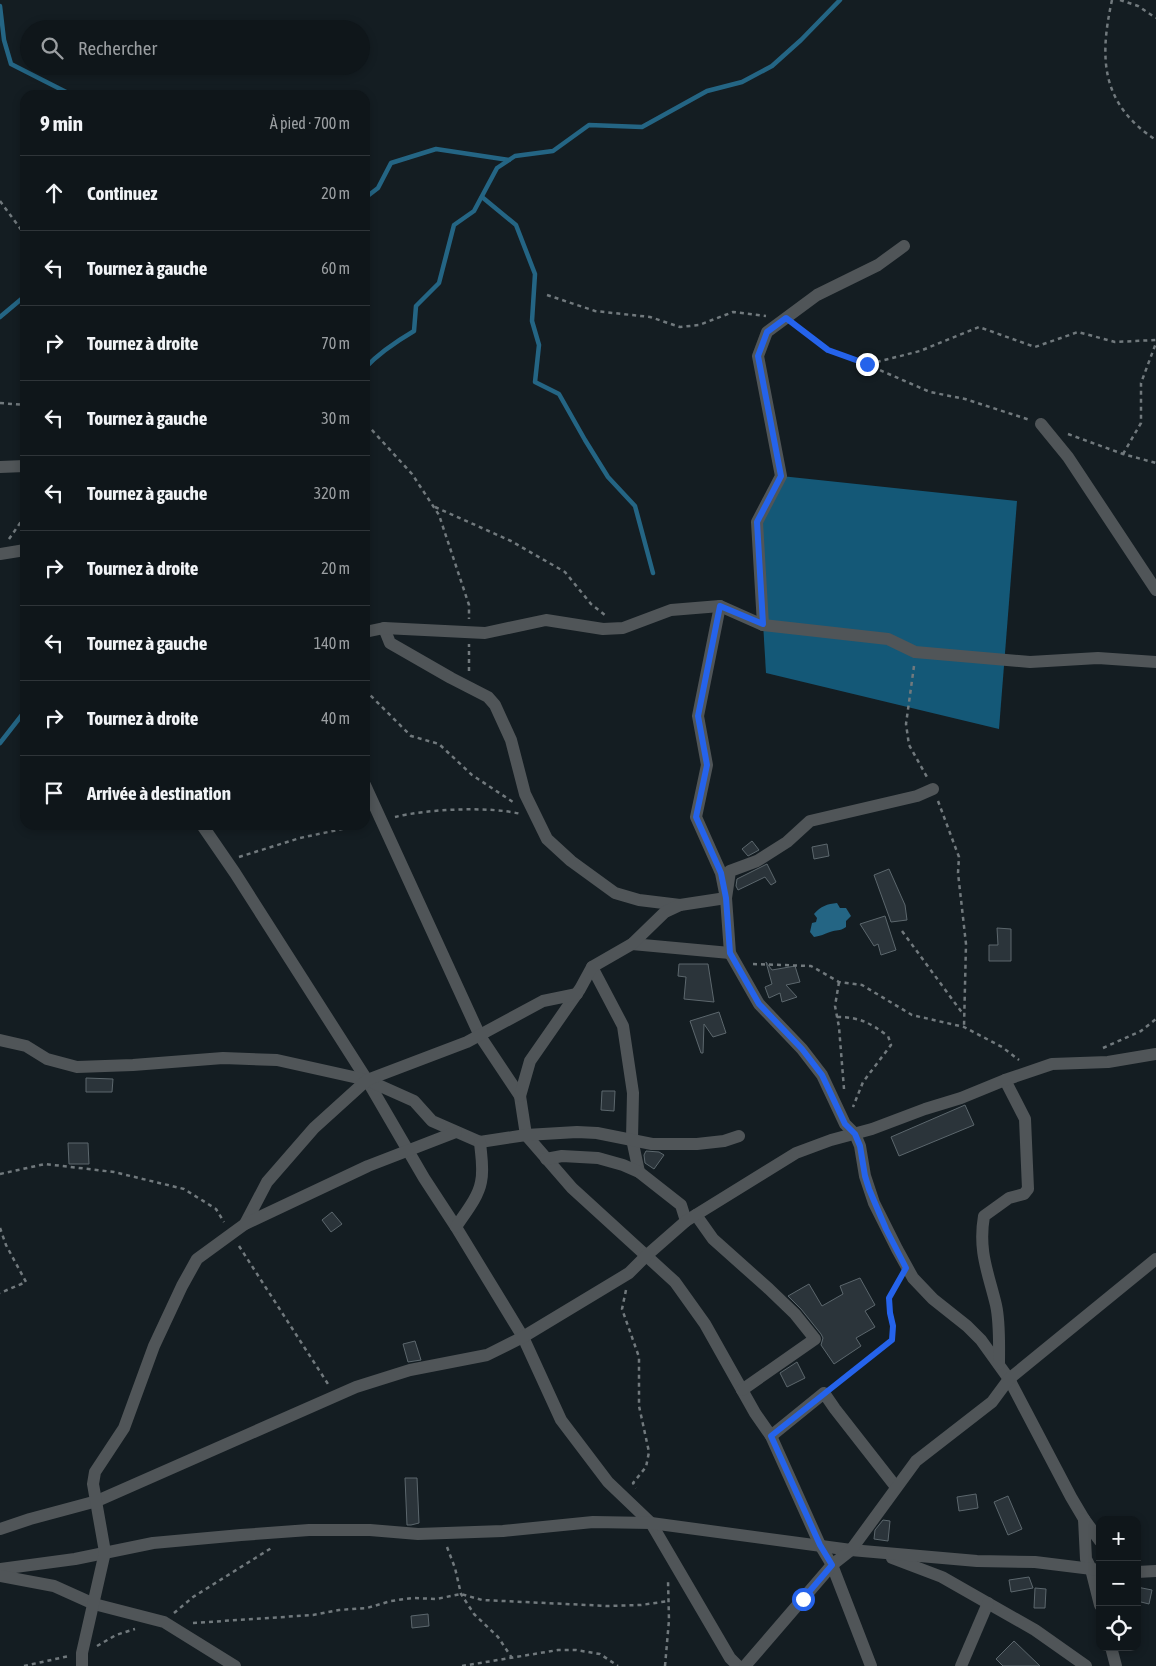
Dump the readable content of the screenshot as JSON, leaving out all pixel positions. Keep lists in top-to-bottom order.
{
  "page": {
    "search": "Rechercher",
    "heading": ["9 min", "À pied · 700 m"],
    "list": [
      ["Continuez", "20 m"],
      ["Tournez à gauche", "60 m"],
      ["Tournez à droite", "70 m"],
      ["Tournez à gauche", "30 m"],
      ["Tournez à gauche", "320 m"],
      ["Tournez à droite", "20 m"],
      ["Tournez à gauche", "140 m"],
      ["Tournez à droite", "40 m"],
      "Arrivée à destination"
    ],
    "map_buttons": ["+", "−"]
  }
}
